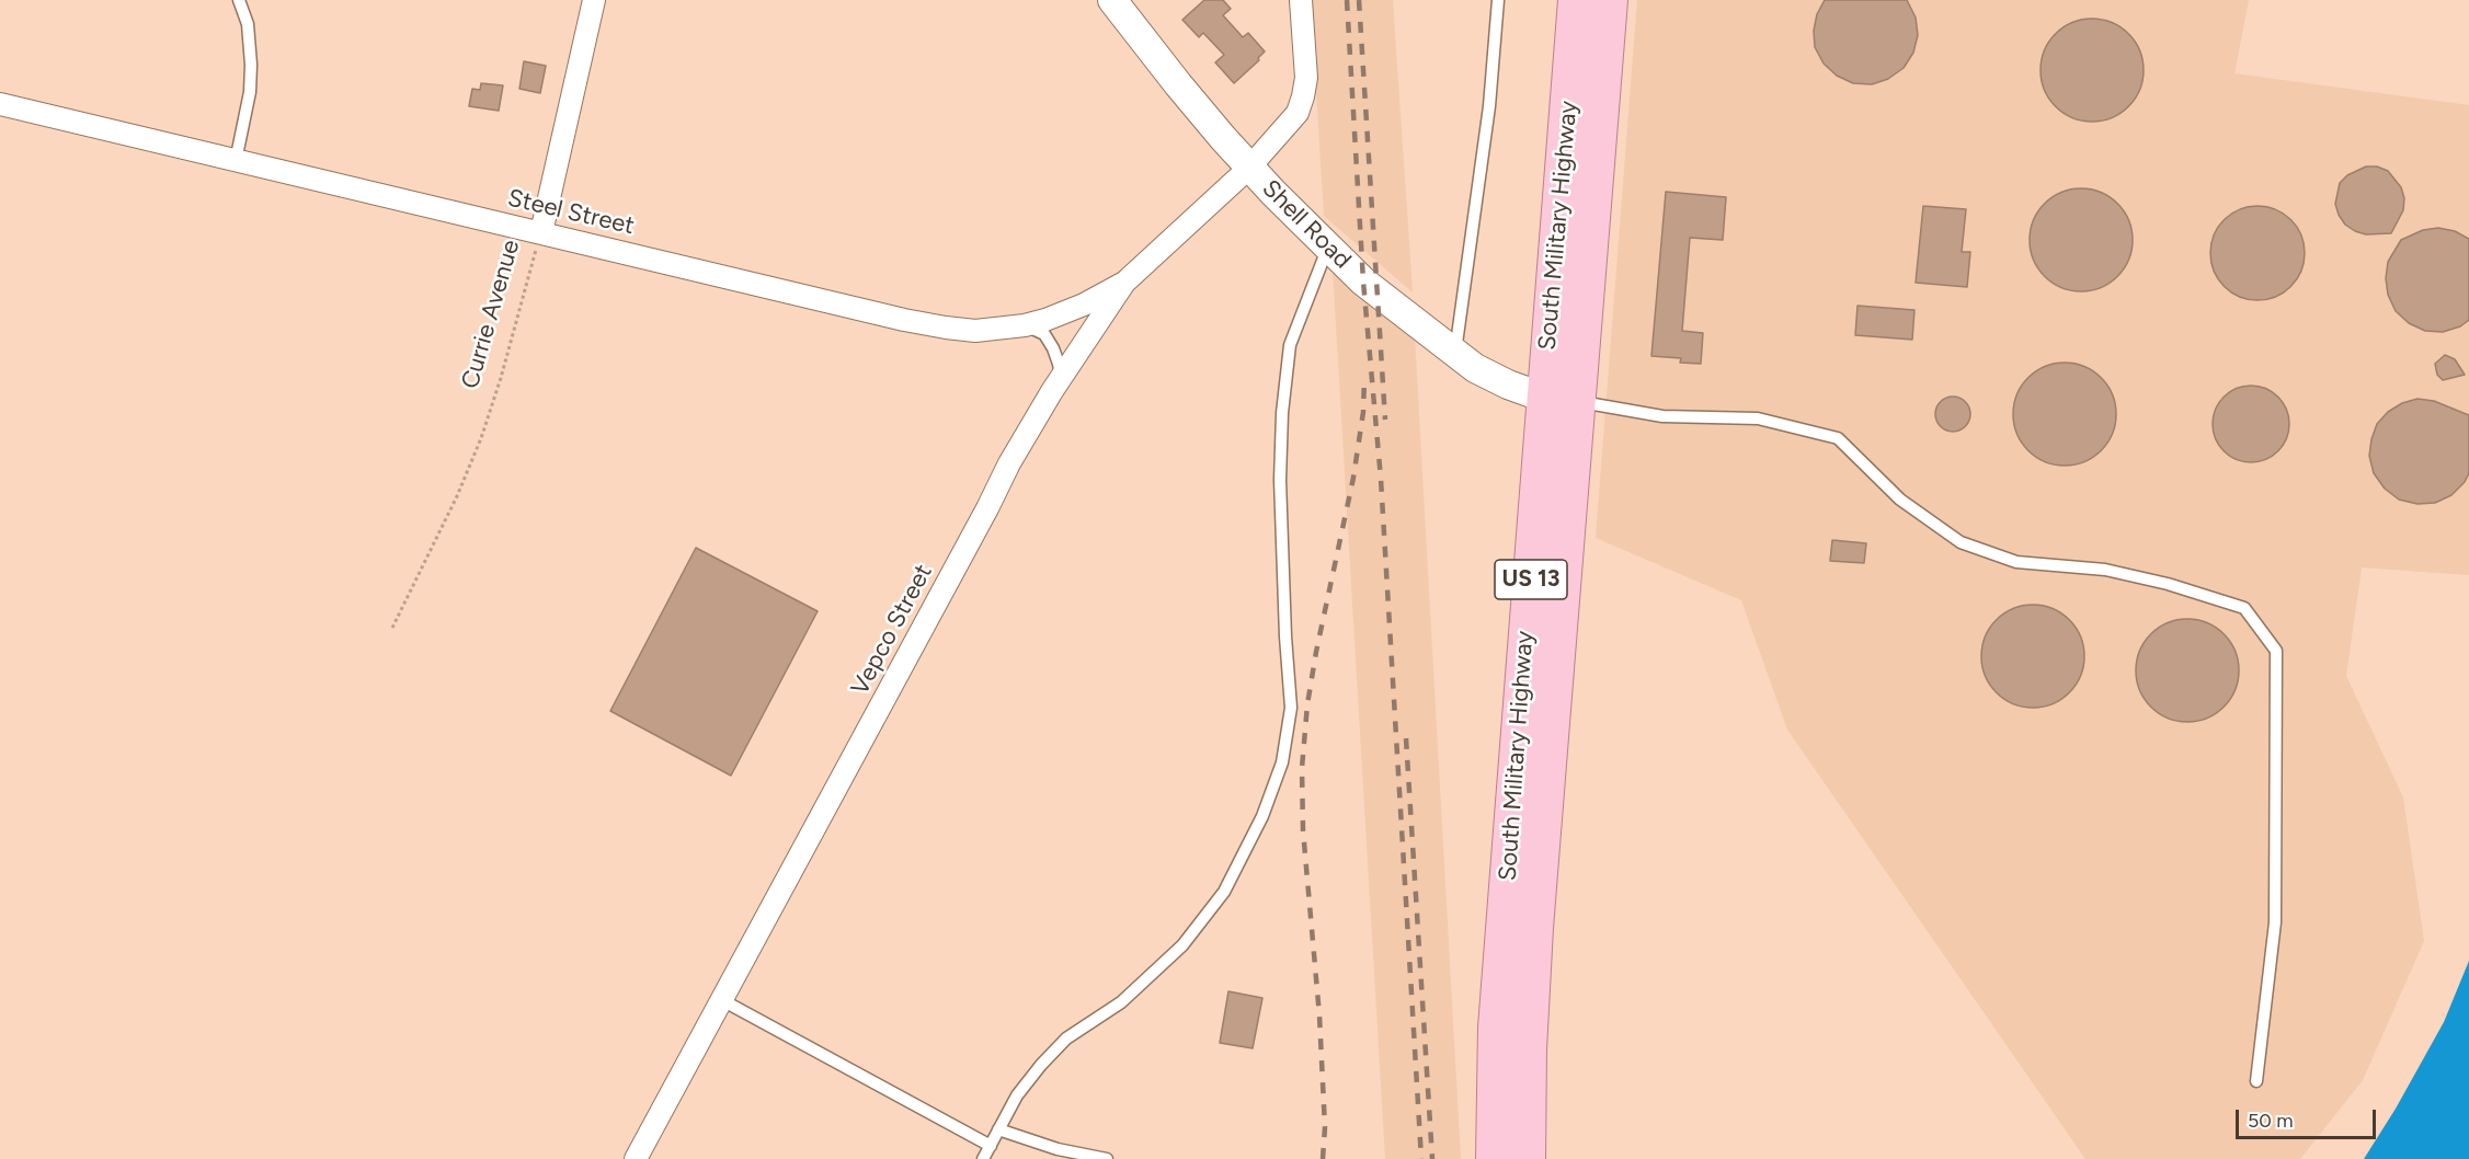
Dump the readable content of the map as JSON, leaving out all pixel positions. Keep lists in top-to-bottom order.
{
  "streets": {
    "main road": ["South Military Highway", "US 13"],
    "street": [
      "Steel Street",
      "Shell Road",
      "Currie Avenue",
      "Vepco Street"
    ]
  },
  "crossings": [
    ["Steel Street", "Currie Avenue"],
    ["Steel Street", "Vepco Street"],
    ["Shell Road", "South Military Highway"],
    ["Shell Road", "Vepco Street"]
  ],
  "scale_bar": "50 m"
}
